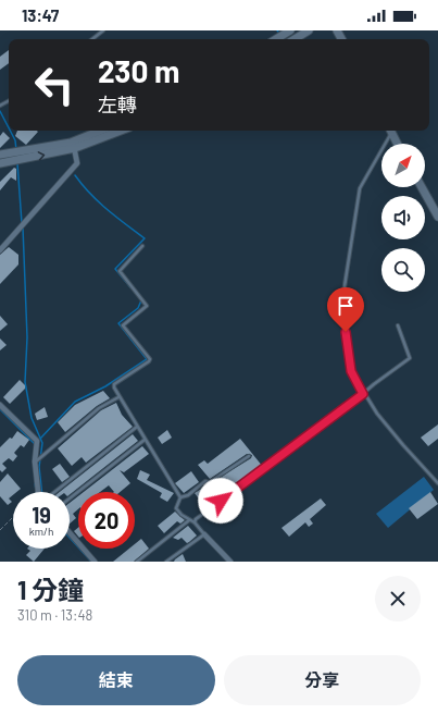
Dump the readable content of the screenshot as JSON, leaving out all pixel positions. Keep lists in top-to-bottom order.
{
  "north": "top right",
  "page": {
    "status": "13:47",
    "turn": ["230 m", "左轉"],
    "speed": "19 km/h",
    "limit": "20",
    "heading": ["1 分鐘", "310 m · 13:48"],
    "buttons": ["結束", "分享"]
  }
}
